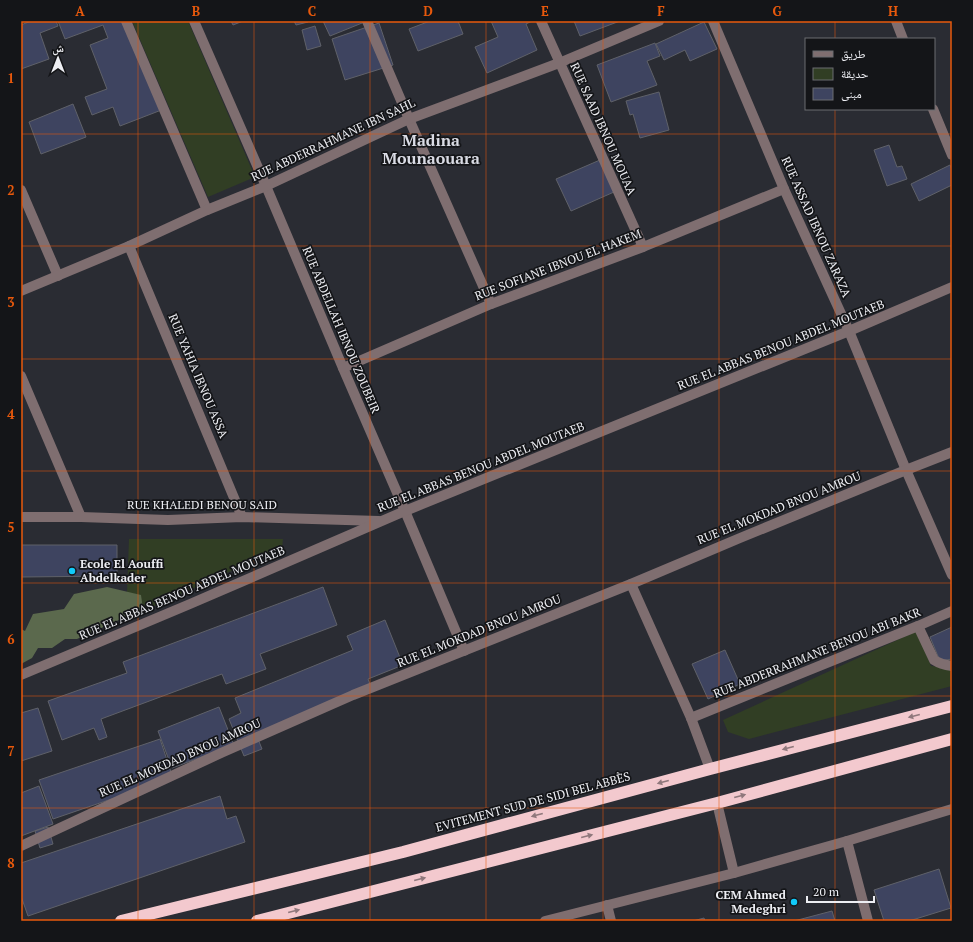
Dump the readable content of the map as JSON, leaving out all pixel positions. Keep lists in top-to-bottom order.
{
  "streets": {
    "highway": ["EVITEMENT SUD DE SIDI BEL ABBÈS"],
    "street": [
      "RUE SAAD IBNOU MOUAA",
      "RUE ABDERRAHMANE IBN SAHL",
      "RUE ASSAD IBNOU ZARAZA",
      "RUE SOFIANE IBNOU EL HAKEM",
      "RUE ABDELLAH IBNOU ZOUBEIR",
      "RUE EL ABBAS BENOU ABDEL MOUTAEB",
      "RUE YAHIA IBNOU ASSA",
      "RUE KHALEDI BENOU SAID",
      "RUE EL MOKDAD BNOU AMROU",
      "RUE ABDERRAHMANE BENOU ABI BAKR"
    ]
  },
  "crossings": [
    ["RUE SAAD IBNOU MOUAA", "RUE ABDERRAHMANE IBN SAHL"],
    ["RUE SAAD IBNOU MOUAA", "RUE SOFIANE IBNOU EL HAKEM"],
    ["RUE ABDERRAHMANE IBN SAHL", "RUE ABDELLAH IBNOU ZOUBEIR"],
    ["RUE ABDERRAHMANE IBN SAHL", "RUE YAHIA IBNOU ASSA"],
    ["RUE ASSAD IBNOU ZARAZA", "RUE SOFIANE IBNOU EL HAKEM"],
    ["RUE ASSAD IBNOU ZARAZA", "RUE EL ABBAS BENOU ABDEL MOUTAEB"],
    ["RUE ASSAD IBNOU ZARAZA", "RUE EL MOKDAD BNOU AMROU"],
    ["RUE SOFIANE IBNOU EL HAKEM", "RUE ABDELLAH IBNOU ZOUBEIR"],
    ["RUE ABDELLAH IBNOU ZOUBEIR", "RUE EL ABBAS BENOU ABDEL MOUTAEB"],
    ["RUE ABDELLAH IBNOU ZOUBEIR", "RUE EL MOKDAD BNOU AMROU"],
    ["RUE EL ABBAS BENOU ABDEL MOUTAEB", "RUE KHALEDI BENOU SAID"],
    ["RUE YAHIA IBNOU ASSA", "RUE KHALEDI BENOU SAID"]
  ],
  "districts": ["Madina Mounaouara"],
  "places": ["Ecole El Aouffi Abdelkader", "CEM Ahmed Medeghri"],
  "legend": ["طريق", "حديقة", "مبنى"],
  "scale_bar": "20 m",
  "north": "top",
  "grid": {
    "columns": [
      "A",
      "B",
      "C",
      "D",
      "E",
      "F",
      "G",
      "H"
    ],
    "rows": [
      "1",
      "2",
      "3",
      "4",
      "5",
      "6",
      "7",
      "8"
    ]
  }
}
